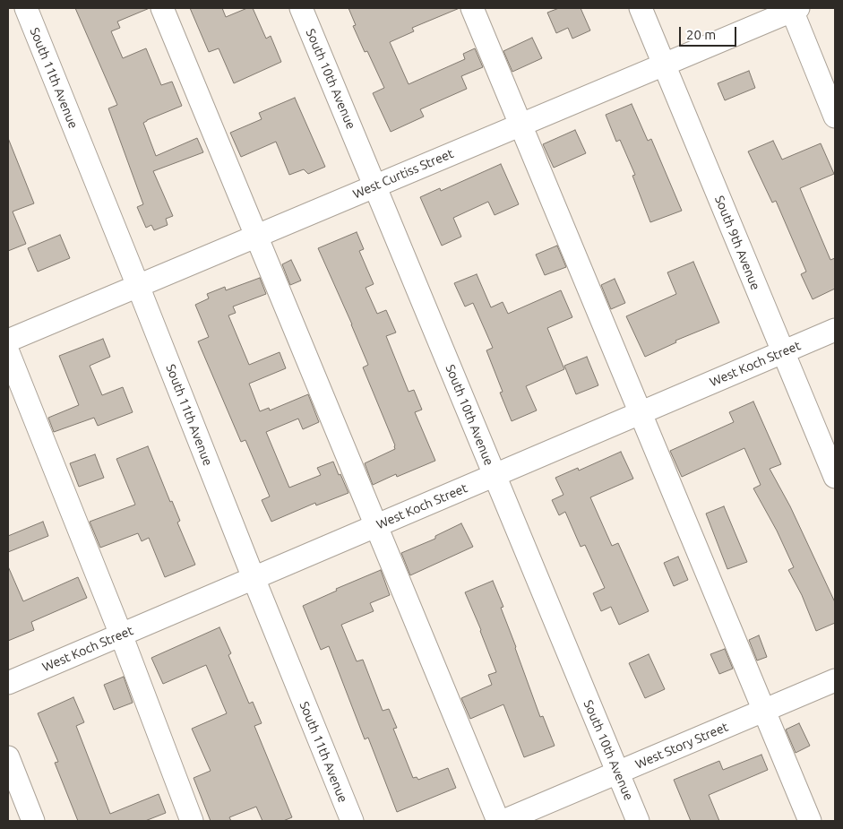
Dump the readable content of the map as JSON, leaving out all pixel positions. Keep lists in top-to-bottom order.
{
  "streets": {
    "street": [
      "South 11th Avenue",
      "South 10th Avenue",
      "West Curtiss Street",
      "South 9th Avenue",
      "West Koch Street",
      "West Story Street"
    ]
  },
  "crossings": [
    ["South 11th Avenue", "West Curtiss Street"],
    ["South 11th Avenue", "West Koch Street"],
    ["South 10th Avenue", "West Curtiss Street"],
    ["South 10th Avenue", "West Koch Street"],
    ["South 10th Avenue", "West Story Street"],
    ["West Curtiss Street", "South 9th Avenue"],
    ["South 9th Avenue", "West Koch Street"]
  ],
  "scale_bar": "20 m"
}
